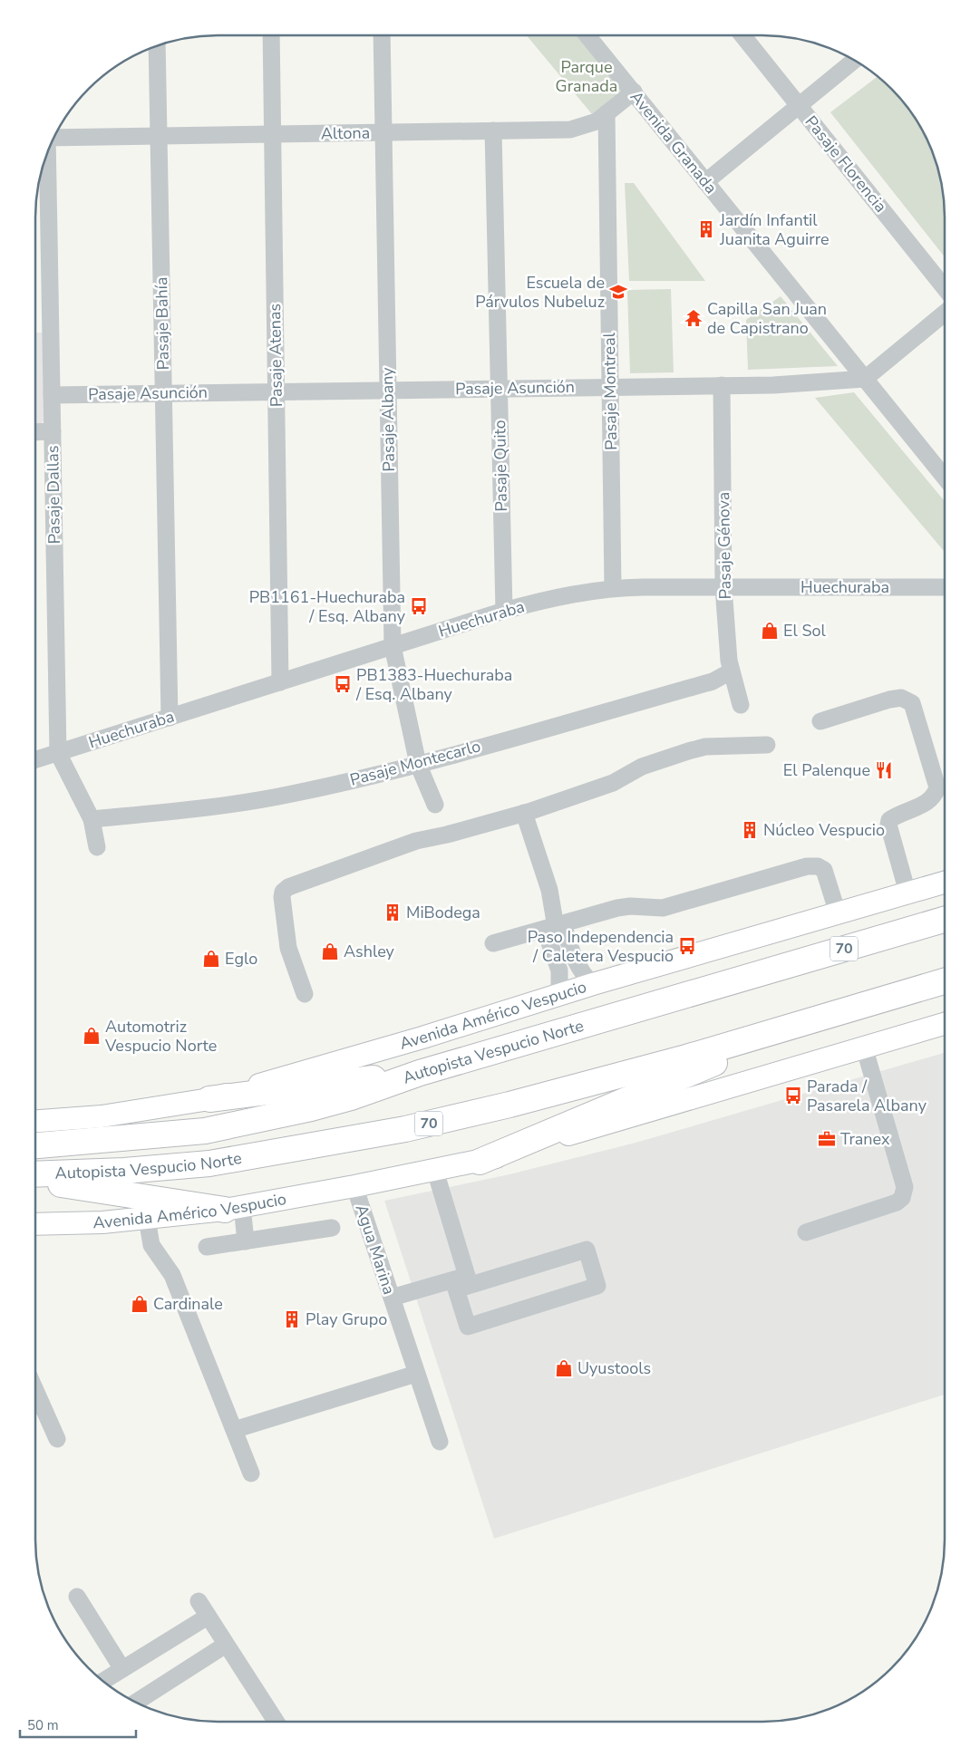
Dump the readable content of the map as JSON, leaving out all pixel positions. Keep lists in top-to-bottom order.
{
  "streets": {
    "highway": ["70", "Autopista Vespucio Norte"],
    "main road": ["Avenida Américo Vespucio"],
    "street": [
      "Altona",
      "Avenida Granada",
      "Pasaje Florencia",
      "Pasaje Bahía",
      "Pasaje Atenas",
      "Pasaje Asunción",
      "Pasaje Montreal",
      "Pasaje Albany",
      "Pasaje Quito",
      "Pasaje Dallas",
      "Pasaje Génova",
      "Huechuraba",
      "Pasaje Montecarlo",
      "Agua Marina"
    ]
  },
  "crossings": [
    ["Altona", "Avenida Granada"],
    ["Altona", "Pasaje Bahía"],
    ["Altona", "Pasaje Atenas"],
    ["Altona", "Pasaje Montreal"],
    ["Altona", "Pasaje Albany"],
    ["Altona", "Pasaje Quito"],
    ["Avenida Granada", "Pasaje Asunción"],
    ["Pasaje Bahía", "Pasaje Asunción"],
    ["Pasaje Bahía", "Huechuraba"],
    ["Pasaje Atenas", "Pasaje Asunción"],
    ["Pasaje Atenas", "Huechuraba"],
    ["Pasaje Asunción", "Pasaje Montreal"],
    ["Pasaje Asunción", "Pasaje Albany"],
    ["Pasaje Asunción", "Pasaje Quito"],
    ["Pasaje Asunción", "Pasaje Dallas"],
    ["Pasaje Asunción", "Pasaje Génova"],
    ["Pasaje Montreal", "Huechuraba"],
    ["Pasaje Albany", "Huechuraba"],
    ["Pasaje Albany", "Pasaje Montecarlo"],
    ["Pasaje Quito", "Huechuraba"],
    ["Pasaje Dallas", "Huechuraba"],
    ["Pasaje Dallas", "Pasaje Montecarlo"],
    ["Pasaje Génova", "Huechuraba"],
    ["Pasaje Génova", "Pasaje Montecarlo"],
    ["Avenida Américo Vespucio", "Agua Marina"]
  ],
  "parks": ["Parque Granada"],
  "places": {
    "building": [
      "Jardín Infantil Juanita Aguirre",
      "Núcleo Vespucio",
      "MiBodega",
      "Play Grupo"
    ],
    "school or university": ["Escuela de Párvulos Nubeluz"],
    "temple": ["Capilla San Juan de Capistrano"],
    "bus stop": [
      "PB1161-Huechuraba / Esq. Albany",
      "PB1383-Huechuraba / Esq. Albany",
      "Paso Independencia / Caletera Vespucio",
      "Parada / Pasarela Albany"
    ],
    "shop": [
      "El Sol",
      "Ashley",
      "Eglo",
      "Automotriz Vespucio Norte",
      "Cardinale",
      "Uyustools"
    ],
    "restaurant": ["El Palenque"],
    "office": ["Tranex"]
  },
  "scale_bar": "50 m"
}
